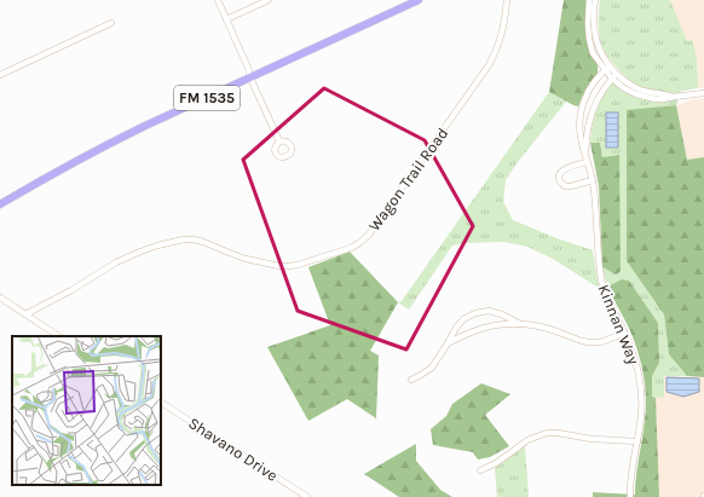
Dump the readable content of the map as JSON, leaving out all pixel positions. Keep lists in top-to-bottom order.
{
  "streets": {
    "main road": ["FM 1535"],
    "street": ["Wagon Trail Road", "Kinnan Way", "Shavano Drive"]
  }
}
